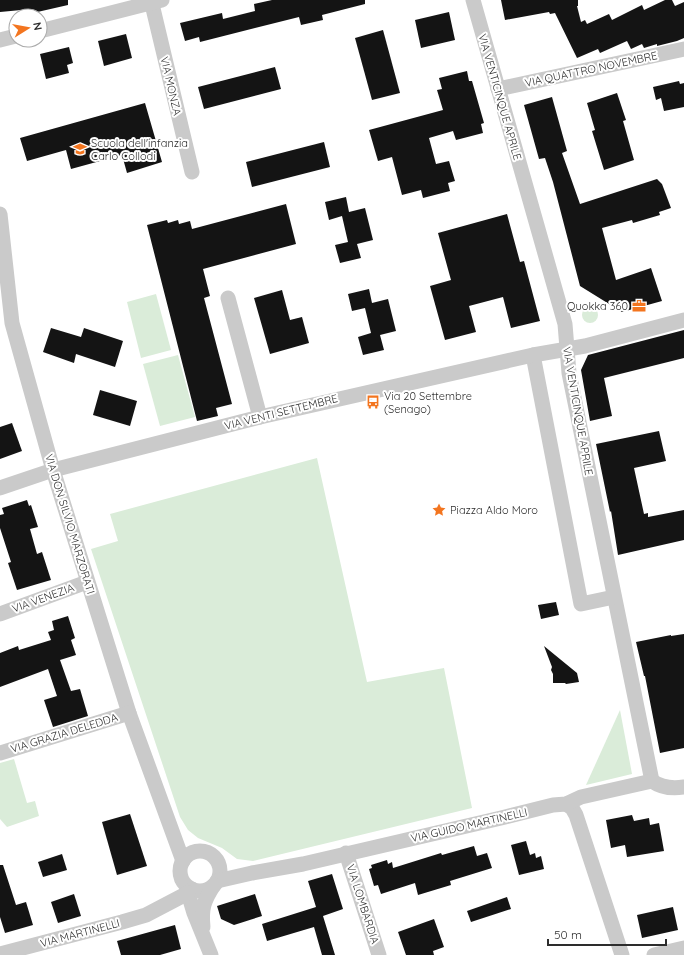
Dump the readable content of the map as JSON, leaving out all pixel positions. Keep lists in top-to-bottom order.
{
  "streets": {
    "street": [
      "VIA QUATTRO NOVEMBRE",
      "VIA MONZA",
      "VIA VENTICINQUE APRILE",
      "VIA VENTI SETTEMBRE",
      "VIA DON SILVIO MARZORATI",
      "VIA VENEZIA",
      "VIA GRAZIA DELEDDA",
      "VIA GUIDO MARTINELLI",
      "VIA LOMBARDIA",
      "VIA MARTINELLI"
    ]
  },
  "crossings": [
    ["VIA QUATTRO NOVEMBRE", "VIA VENTICINQUE APRILE"],
    ["VIA VENTICINQUE APRILE", "VIA VENTI SETTEMBRE"],
    ["VIA VENTICINQUE APRILE", "VIA GUIDO MARTINELLI"],
    ["VIA VENTI SETTEMBRE", "VIA DON SILVIO MARZORATI"],
    ["VIA DON SILVIO MARZORATI", "VIA VENEZIA"],
    ["VIA DON SILVIO MARZORATI", "VIA GRAZIA DELEDDA"],
    ["VIA DON SILVIO MARZORATI", "VIA MARTINELLI"],
    ["VIA GUIDO MARTINELLI", "VIA LOMBARDIA"]
  ],
  "places": {
    "school or university": ["Scuola dell'infanzia Carlo Collodi"],
    "office": ["Quokka 360"],
    "bus stop": ["Via 20 Settembre (Senago)"],
    "place": ["Piazza Aldo Moro"]
  },
  "scale_bar": "50 m",
  "north": "right"
}
